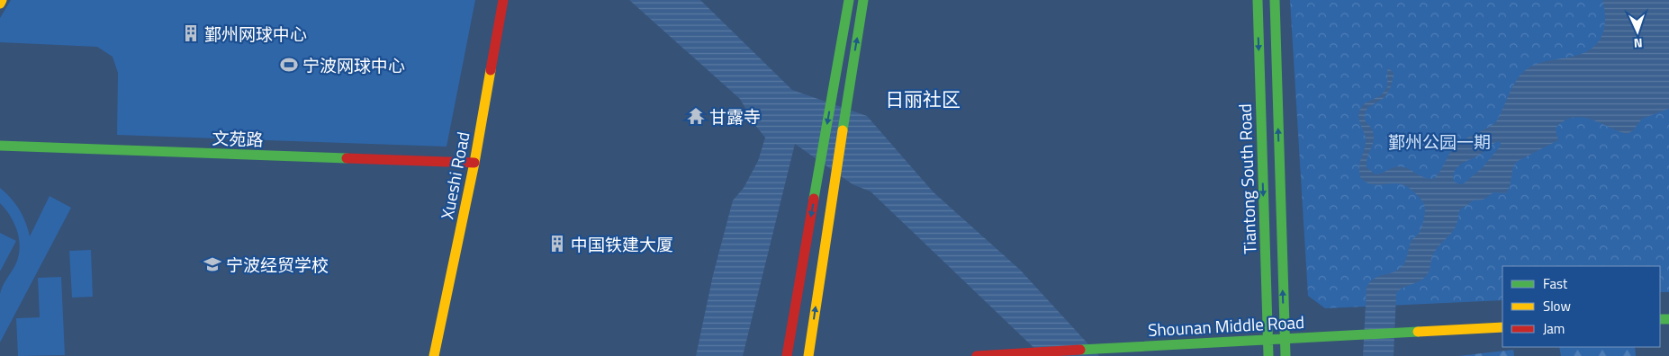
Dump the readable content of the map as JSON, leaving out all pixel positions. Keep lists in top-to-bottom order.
{
  "streets": {
    "main road": [
      "文苑路",
      "Xueshi Road",
      "Tiantong South Road",
      "Shounan Middle Road"
    ]
  },
  "crossings": [
    ["文苑路", "Xueshi Road"],
    ["Tiantong South Road", "Shounan Middle Road"]
  ],
  "districts": ["日丽社区"],
  "parks": ["鄞州公园一期"],
  "places": {
    "building": ["鄞州网球中心", "中国铁建大厦"],
    "sports": ["宁波网球中心"],
    "temple": ["甘露寺"],
    "school or university": ["宁波经贸学校"]
  },
  "legend": ["Fast", "Slow", "Jam"],
  "north": "bottom"
}
